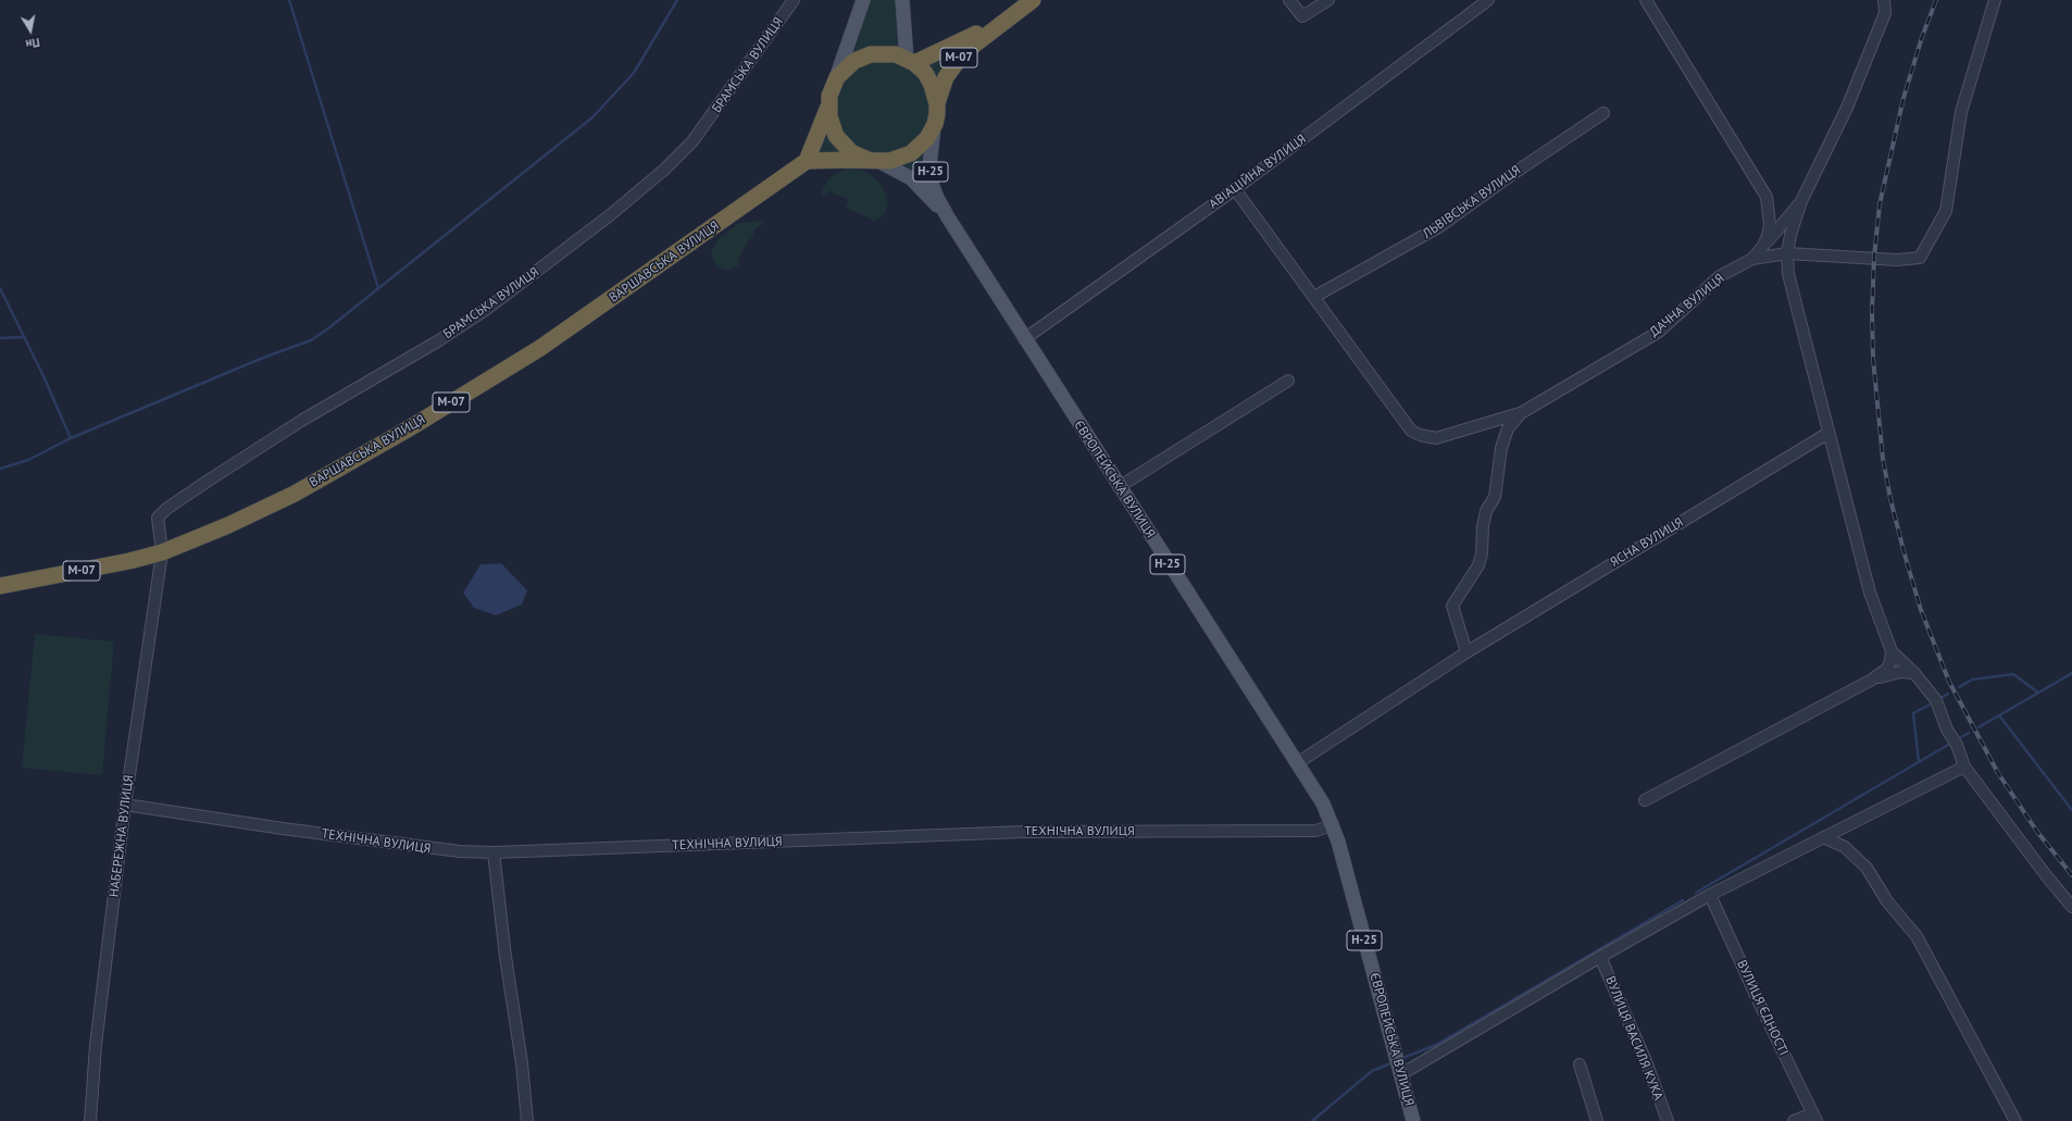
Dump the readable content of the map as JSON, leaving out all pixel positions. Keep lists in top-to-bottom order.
{
  "streets": {
    "highway": ["М-07", "Н-25", "ВАРШАВСЬКА ВУЛИЦЯ"],
    "main road": ["ЄВРОПЕЙСЬКА ВУЛИЦЯ"],
    "street": [
      "БРАМСЬКА ВУЛИЦЯ",
      "АВІАЦІЙНА ВУЛИЦЯ",
      "ЛЬВІВСЬКА ВУЛИЦЯ",
      "ДАЧНА ВУЛИЦЯ",
      "ЯСНА ВУЛИЦЯ",
      "ТЕХНІЧНА ВУЛИЦЯ",
      "НАБЕРЕЖНА ВУЛИЦЯ",
      "ВУЛИЦЯ ЄДНОСТІ",
      "ВУЛИЦЯ ВАСИЛЯ КУКА"
    ]
  },
  "crossings": [
    ["М-07", "Н-25"],
    ["М-07", "ВАРШАВСЬКА ВУЛИЦЯ"],
    ["М-07", "ЄВРОПЕЙСЬКА ВУЛИЦЯ"],
    ["БРАМСЬКА ВУЛИЦЯ", "ВАРШАВСЬКА ВУЛИЦЯ"],
    ["БРАМСЬКА ВУЛИЦЯ", "НАБЕРЕЖНА ВУЛИЦЯ"],
    ["Н-25", "ЄВРОПЕЙСЬКА ВУЛИЦЯ"],
    ["АВІАЦІЙНА ВУЛИЦЯ", "ЄВРОПЕЙСЬКА ВУЛИЦЯ"],
    ["ВАРШАВСЬКА ВУЛИЦЯ", "НАБЕРЕЖНА ВУЛИЦЯ"],
    ["ДАЧНА ВУЛИЦЯ", "ЯСНА ВУЛИЦЯ"],
    ["ЄВРОПЕЙСЬКА ВУЛИЦЯ", "ТЕХНІЧНА ВУЛИЦЯ"],
    ["ТЕХНІЧНА ВУЛИЦЯ", "НАБЕРЕЖНА ВУЛИЦЯ"]
  ],
  "north": "bottom"
}
